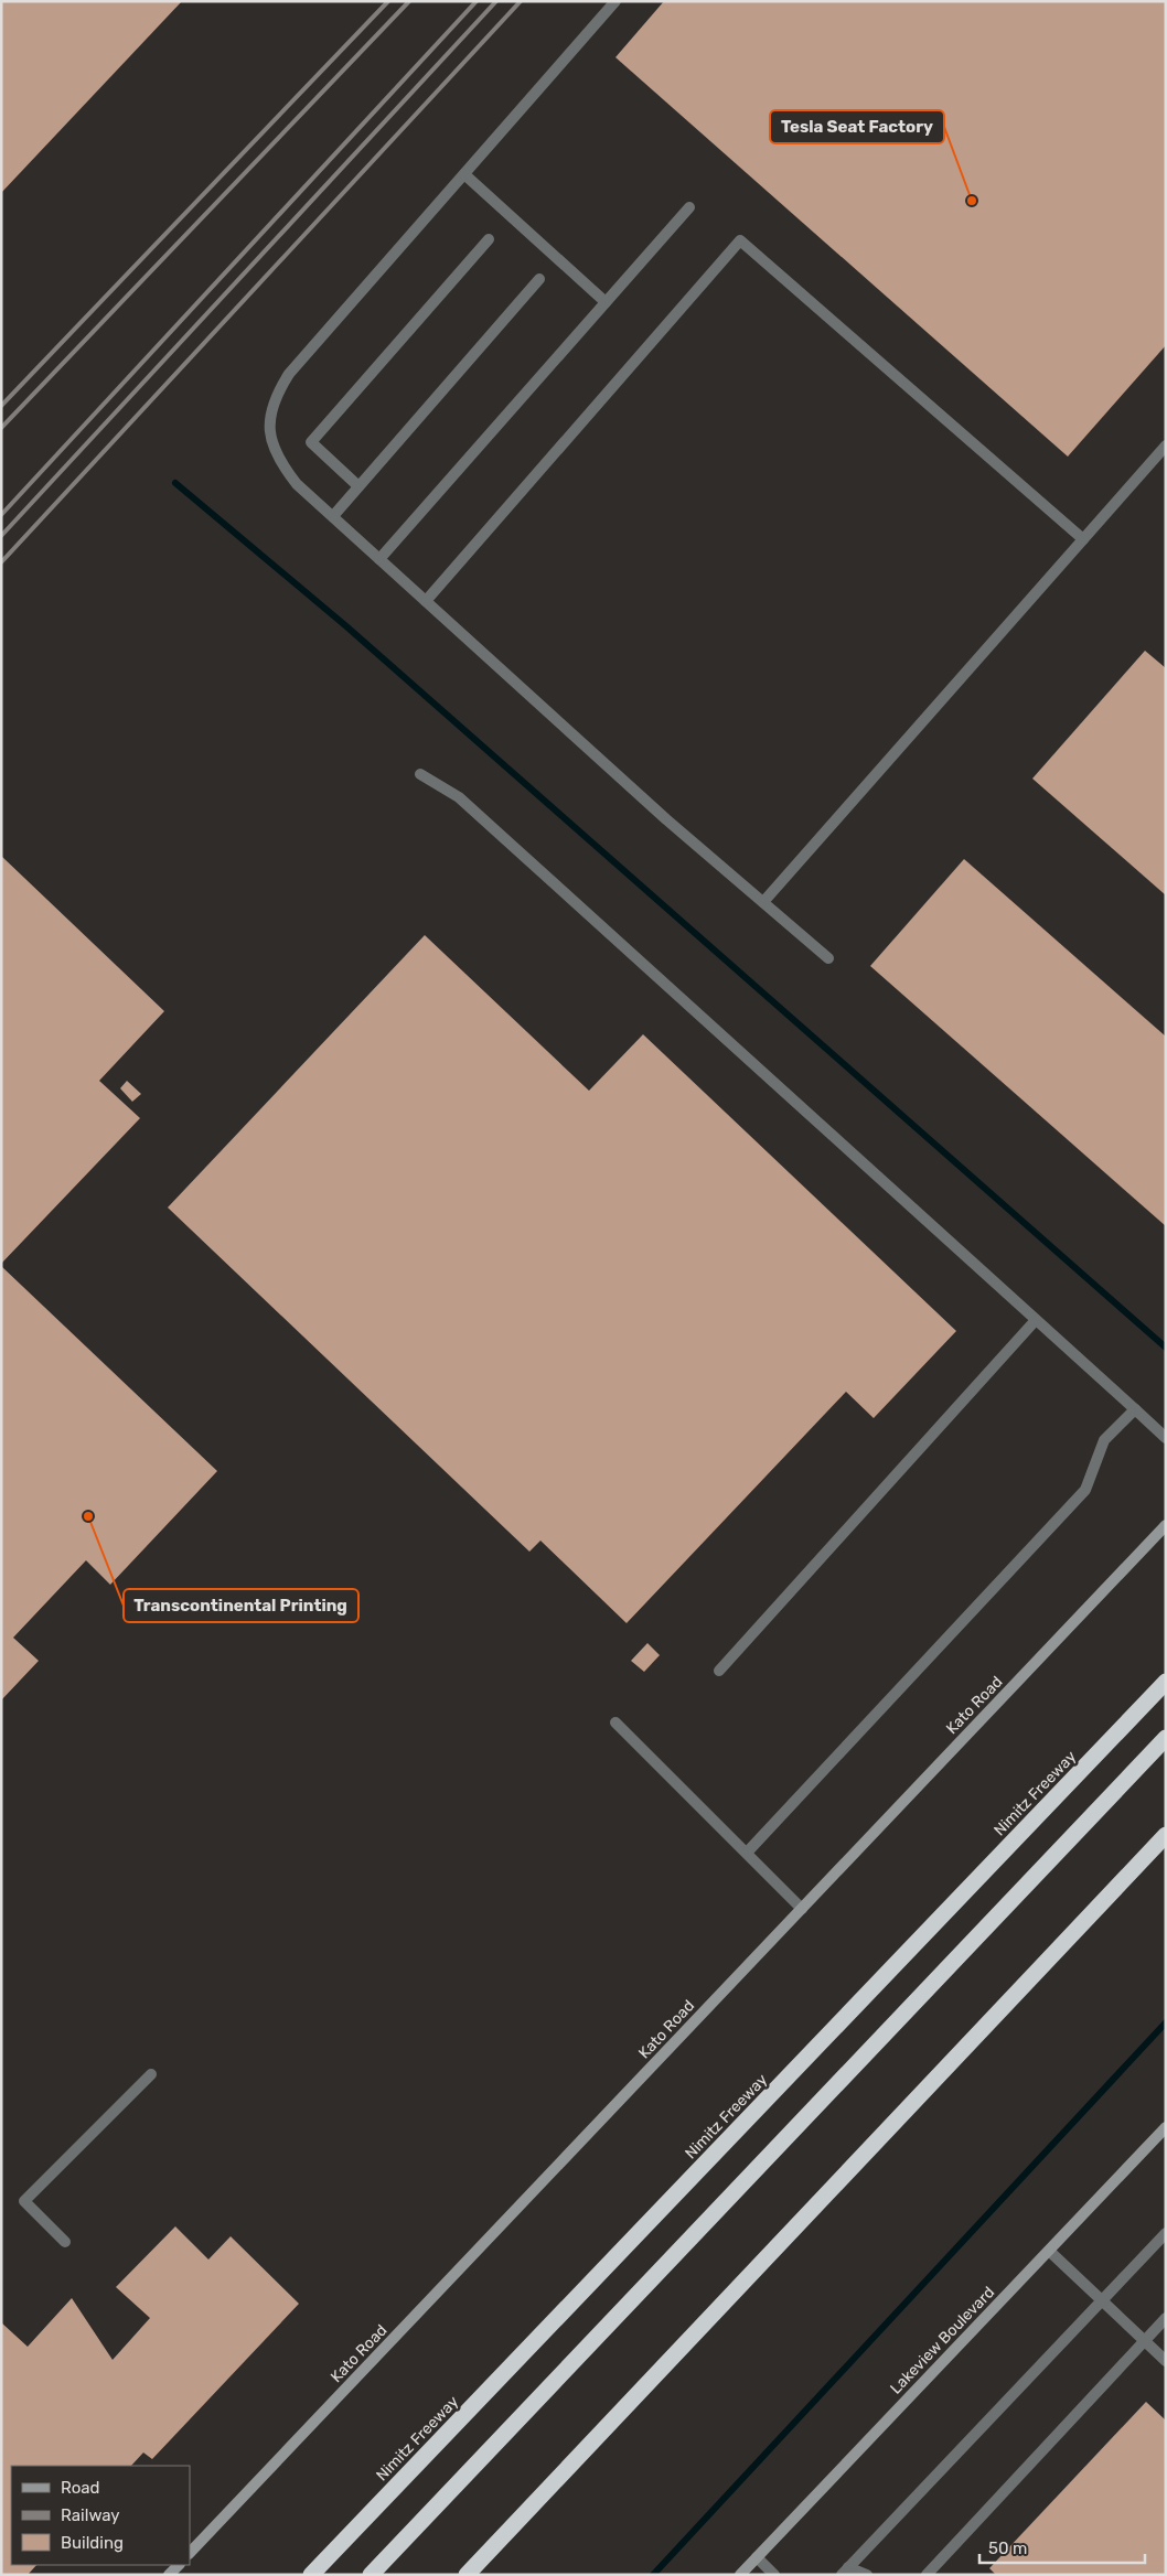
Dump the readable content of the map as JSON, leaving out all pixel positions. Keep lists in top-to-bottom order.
{
  "streets": {
    "highway": ["Nimitz Freeway"],
    "street": ["Kato Road", "Lakeview Boulevard"]
  },
  "places": ["Tesla Seat Factory", "Transcontinental Printing"],
  "legend": ["Road", "Railway", "Building"],
  "scale_bar": "50 m"
}
